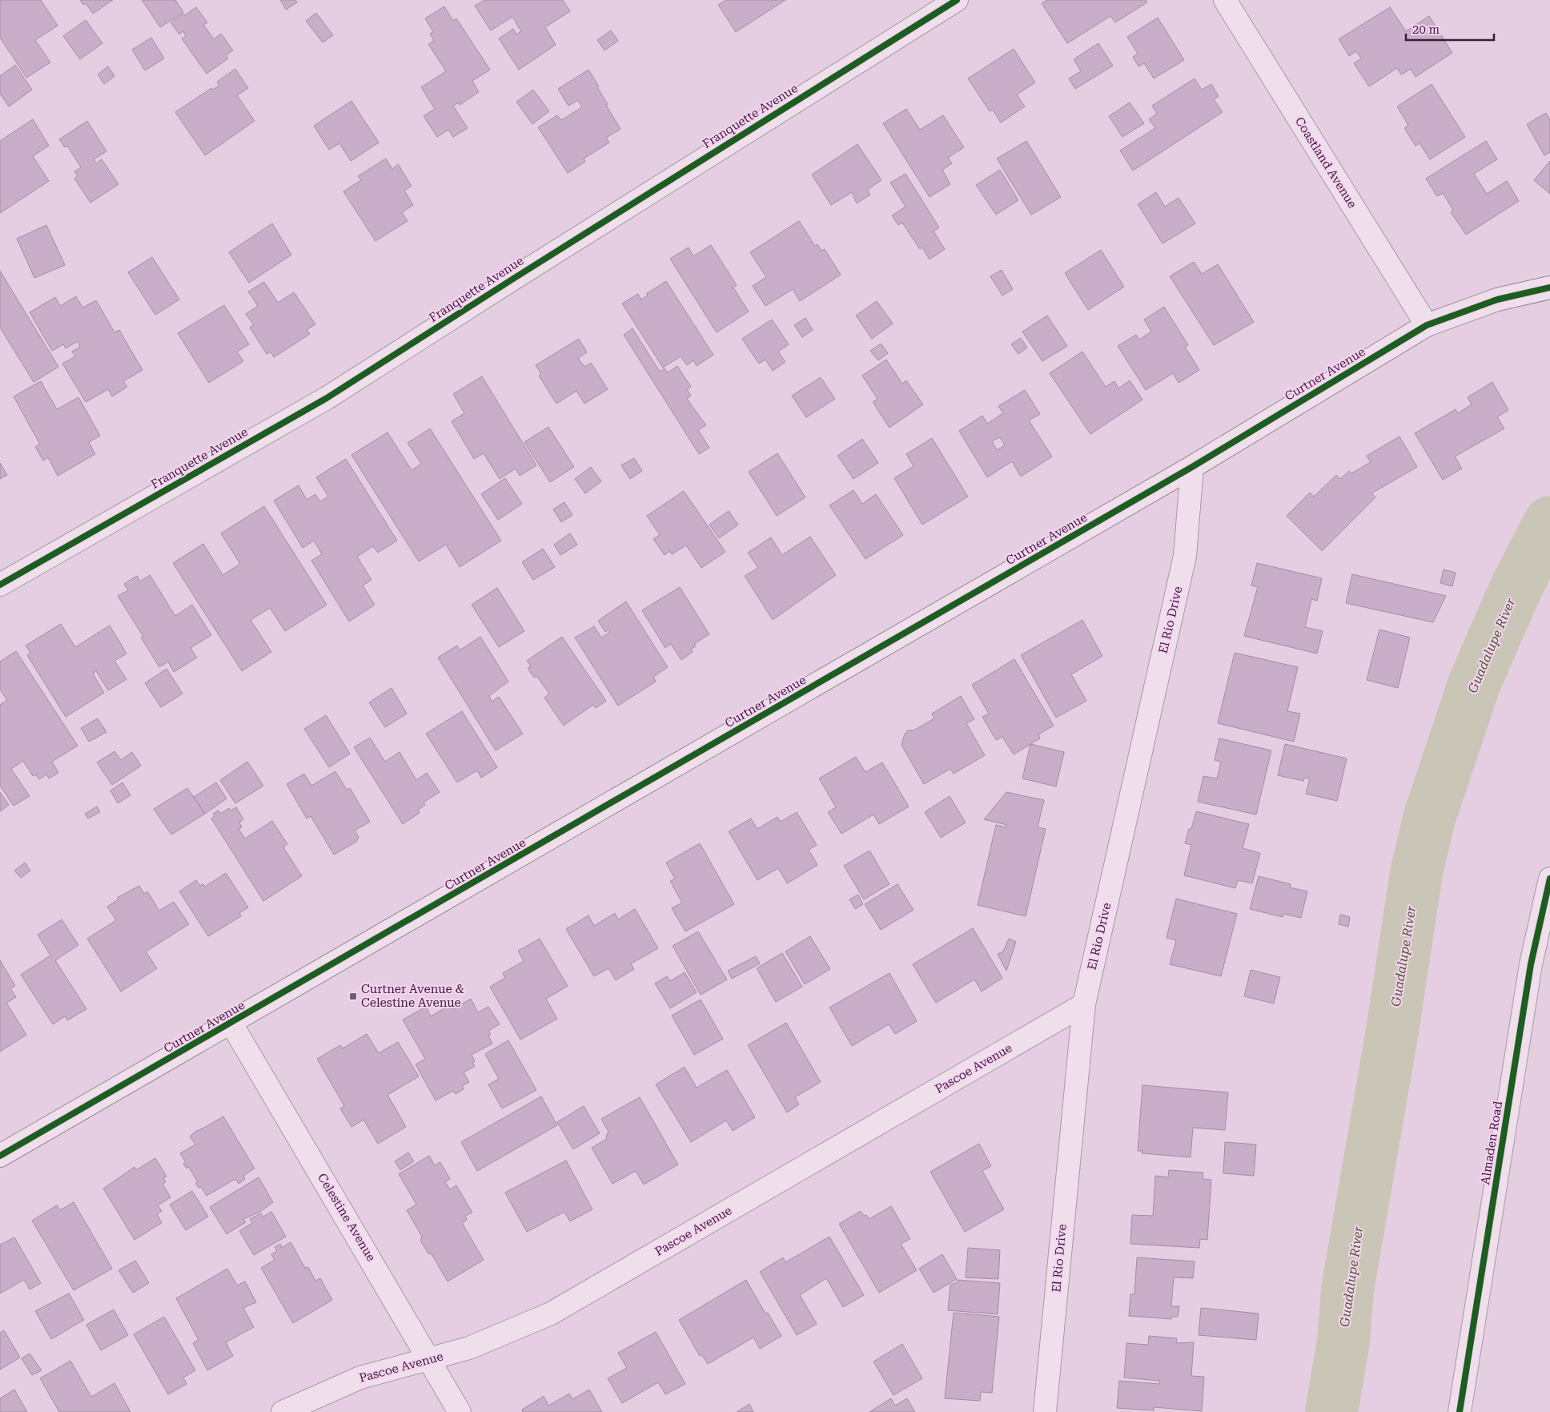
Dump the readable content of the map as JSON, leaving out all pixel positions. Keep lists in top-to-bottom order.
{
  "streets": {
    "street": [
      "Franquette Avenue",
      "Coastland Avenue",
      "Curtner Avenue",
      "El Rio Drive",
      "Pascoe Avenue",
      "Almaden Road",
      "Celestine Avenue"
    ]
  },
  "crossings": [
    ["Coastland Avenue", "Curtner Avenue"],
    ["Curtner Avenue", "El Rio Drive"],
    ["Curtner Avenue", "Celestine Avenue"],
    ["El Rio Drive", "Pascoe Avenue"],
    ["Pascoe Avenue", "Celestine Avenue"]
  ],
  "water": ["Guadalupe River"],
  "places": {
    "transit": ["Curtner Avenue & Celestine Avenue"]
  },
  "scale_bar": "20 m"
}
